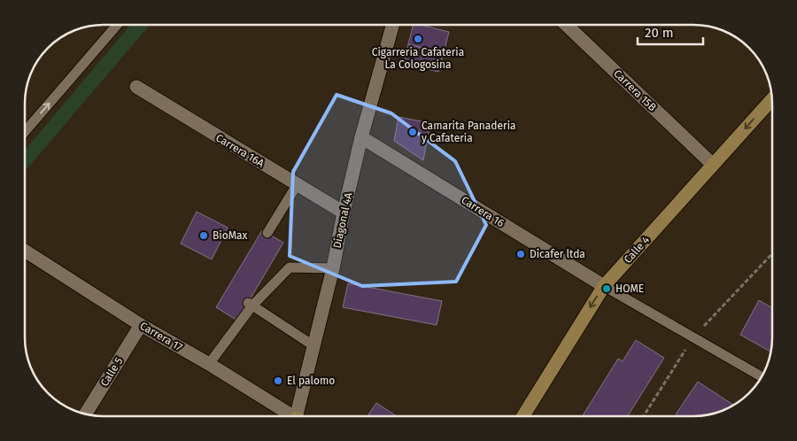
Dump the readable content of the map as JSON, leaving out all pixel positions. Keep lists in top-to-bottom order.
{
  "streets": {
    "street": [
      "Carrera 15B",
      "Carrera 16A",
      "Carrera 16",
      "Diagonal 4A",
      "Calle 4",
      "Carrera 17",
      "Calle 5"
    ]
  },
  "crossings": [
    ["Carrera 15B", "Calle 4"],
    ["Carrera 16A", "Diagonal 4A"],
    ["Carrera 16", "Diagonal 4A"],
    ["Carrera 16", "Calle 4"],
    ["Carrera 17", "Calle 5"]
  ],
  "one_way": ["Calle 4"],
  "places": [
    "Cigarreria Cafateria La Cologosina",
    "Camarita Panaderia y Cafateria",
    "BioMax",
    "Dicafer ltda",
    "HOME",
    "El palomo"
  ],
  "scale_bar": "20 m"
}
